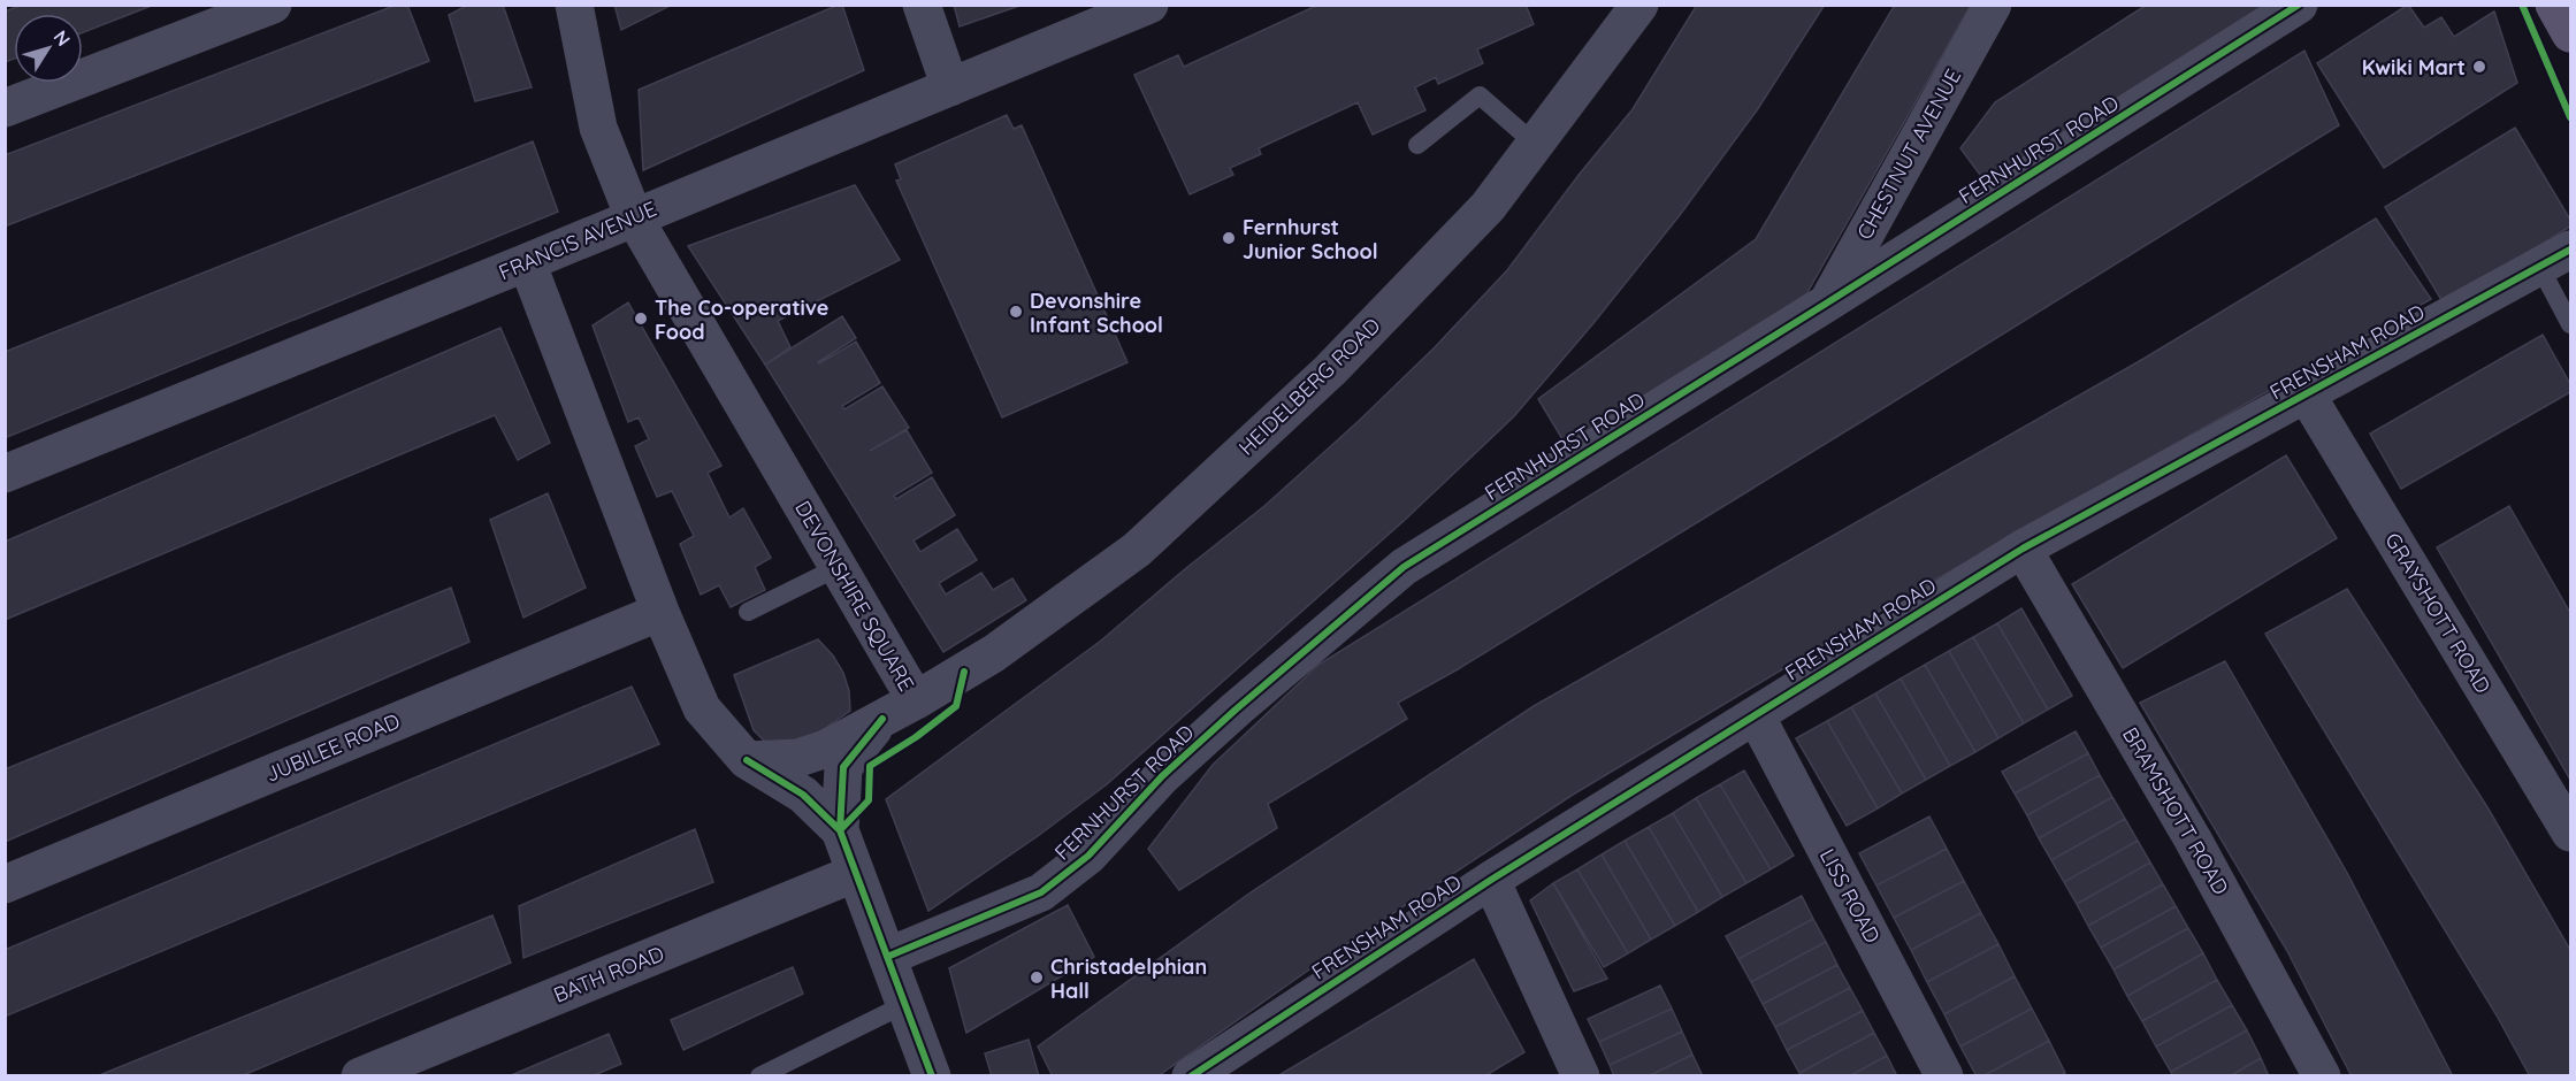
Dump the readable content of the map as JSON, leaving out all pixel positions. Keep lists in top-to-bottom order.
{
  "streets": {
    "street": [
      "FERNHURST ROAD",
      "CHESTNUT AVENUE",
      "FRANCIS AVENUE",
      "FRENSHAM ROAD",
      "HEIDELBERG ROAD",
      "DEVONSHIRE SQUARE",
      "GRAYSHOTT ROAD",
      "JUBILEE ROAD",
      "BRAMSHOTT ROAD",
      "LISS ROAD",
      "BATH ROAD"
    ]
  },
  "crossings": [
    ["FERNHURST ROAD", "CHESTNUT AVENUE"],
    ["FRANCIS AVENUE", "DEVONSHIRE SQUARE"],
    ["FRENSHAM ROAD", "GRAYSHOTT ROAD"],
    ["FRENSHAM ROAD", "BRAMSHOTT ROAD"],
    ["FRENSHAM ROAD", "LISS ROAD"],
    ["HEIDELBERG ROAD", "DEVONSHIRE SQUARE"]
  ],
  "places": [
    "Kwiki Mart",
    "Fernhurst Junior School",
    "Devonshire Infant School",
    "The Co-operative Food",
    "Christadelphian Hall"
  ],
  "north": "top right"
}
